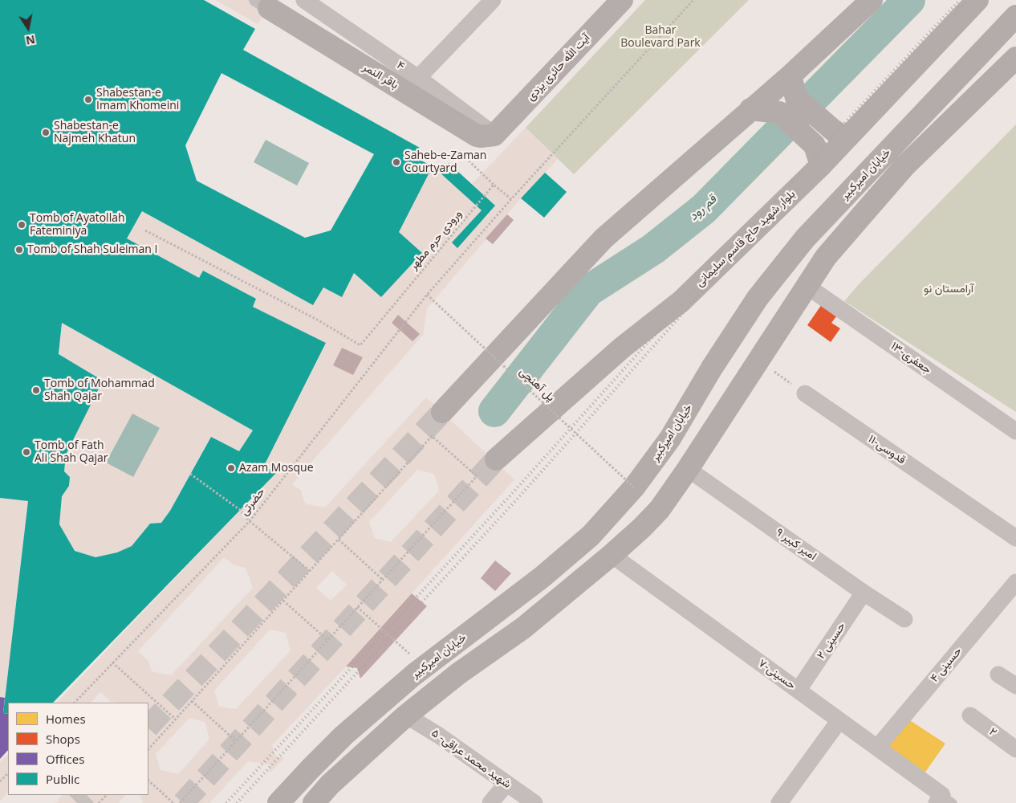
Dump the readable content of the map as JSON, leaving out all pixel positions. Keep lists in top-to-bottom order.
{
  "streets": {
    "main road": [
      "آیت الله‌ حائری‌ یزدی",
      "باقر النمر",
      "خیابان امیرکبیر",
      "بلوار شهید حاج قاسم سلیمانی"
    ],
    "street": [
      "۴",
      "جعفری-۱۳",
      "قدوسی-۱۱",
      "امیر کبیر ۹",
      "حسینی ۲",
      "حسینی ۴",
      "حسینی-۷",
      "۲",
      "شهید محمد عراقی- ۵"
    ],
    "path": ["ورودی حرم مطهر", "پل آهنچی", "حضرتی"]
  },
  "crossings": [
    ["۴", "آیت الله‌ حائری‌ یزدی"],
    ["۴", "باقر النمر"],
    ["آیت الله‌ حائری‌ یزدی", "باقر النمر"],
    ["خیابان امیرکبیر", "جعفری-۱۳"],
    ["خیابان امیرکبیر", "پل آهنچی"],
    ["خیابان امیرکبیر", "امیر کبیر ۹"],
    ["خیابان امیرکبیر", "حسینی-۷"],
    ["خیابان امیرکبیر", "شهید محمد عراقی- ۵"],
    ["پل آهنچی", "حضرتی"],
    ["امیر کبیر ۹", "حسینی ۲"],
    ["حسینی ۲", "حسینی-۷"],
    ["حسینی ۴", "حسینی-۷"]
  ],
  "water": ["قم رود"],
  "parks": ["Bahar Boulevard Park", "آرامستان نو"],
  "places": [
    "Shabestan-e Imam Khomeini",
    "Shabestan-e Najmeh Khatun",
    "Saheb-e-Zaman Courtyard",
    "Tomb of Ayatollah Fateminiya",
    "Tomb of Shah Suleiman I",
    "Tomb of Mohammad Shah Qajar",
    "Tomb of Fath Ali Shah Qajar",
    "Azam Mosque"
  ],
  "legend": [
    "Homes",
    "Shops",
    "Offices",
    "Public"
  ],
  "north": "bottom"
}
